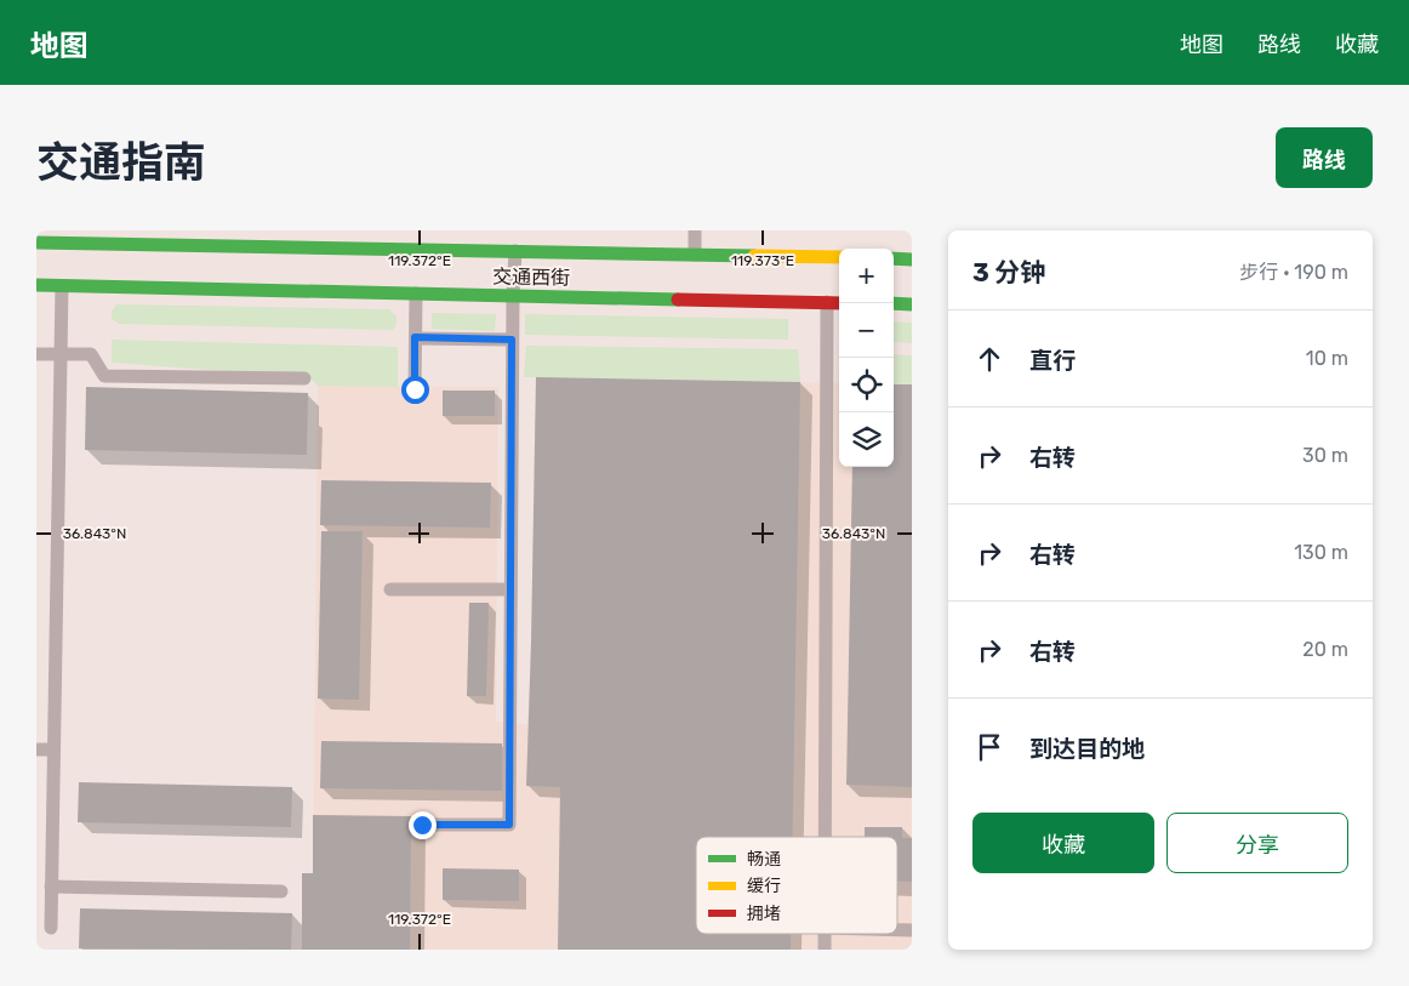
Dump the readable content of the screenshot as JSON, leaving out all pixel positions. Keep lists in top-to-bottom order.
{
  "streets": {
    "main road": ["交通西街"]
  },
  "legend": ["畅通", "缓行", "拥堵"],
  "page": {
    "header": "地图",
    "nav": ["地图", "路线", "收藏"],
    "title": "交通指南",
    "buttons": [
      "路线",
      ["收藏", "分享"]
    ],
    "heading": ["3 分钟", "步行 · 190 m"],
    "map_buttons": ["+", "−"],
    "list": [
      ["直行", "10 m"],
      ["右转", "30 m"],
      ["右转", "130 m"],
      ["右转", "20 m"],
      "到达目的地"
    ]
  },
  "coordinates": ["119.372°E", "119.373°E", "36.843°N"]
}
